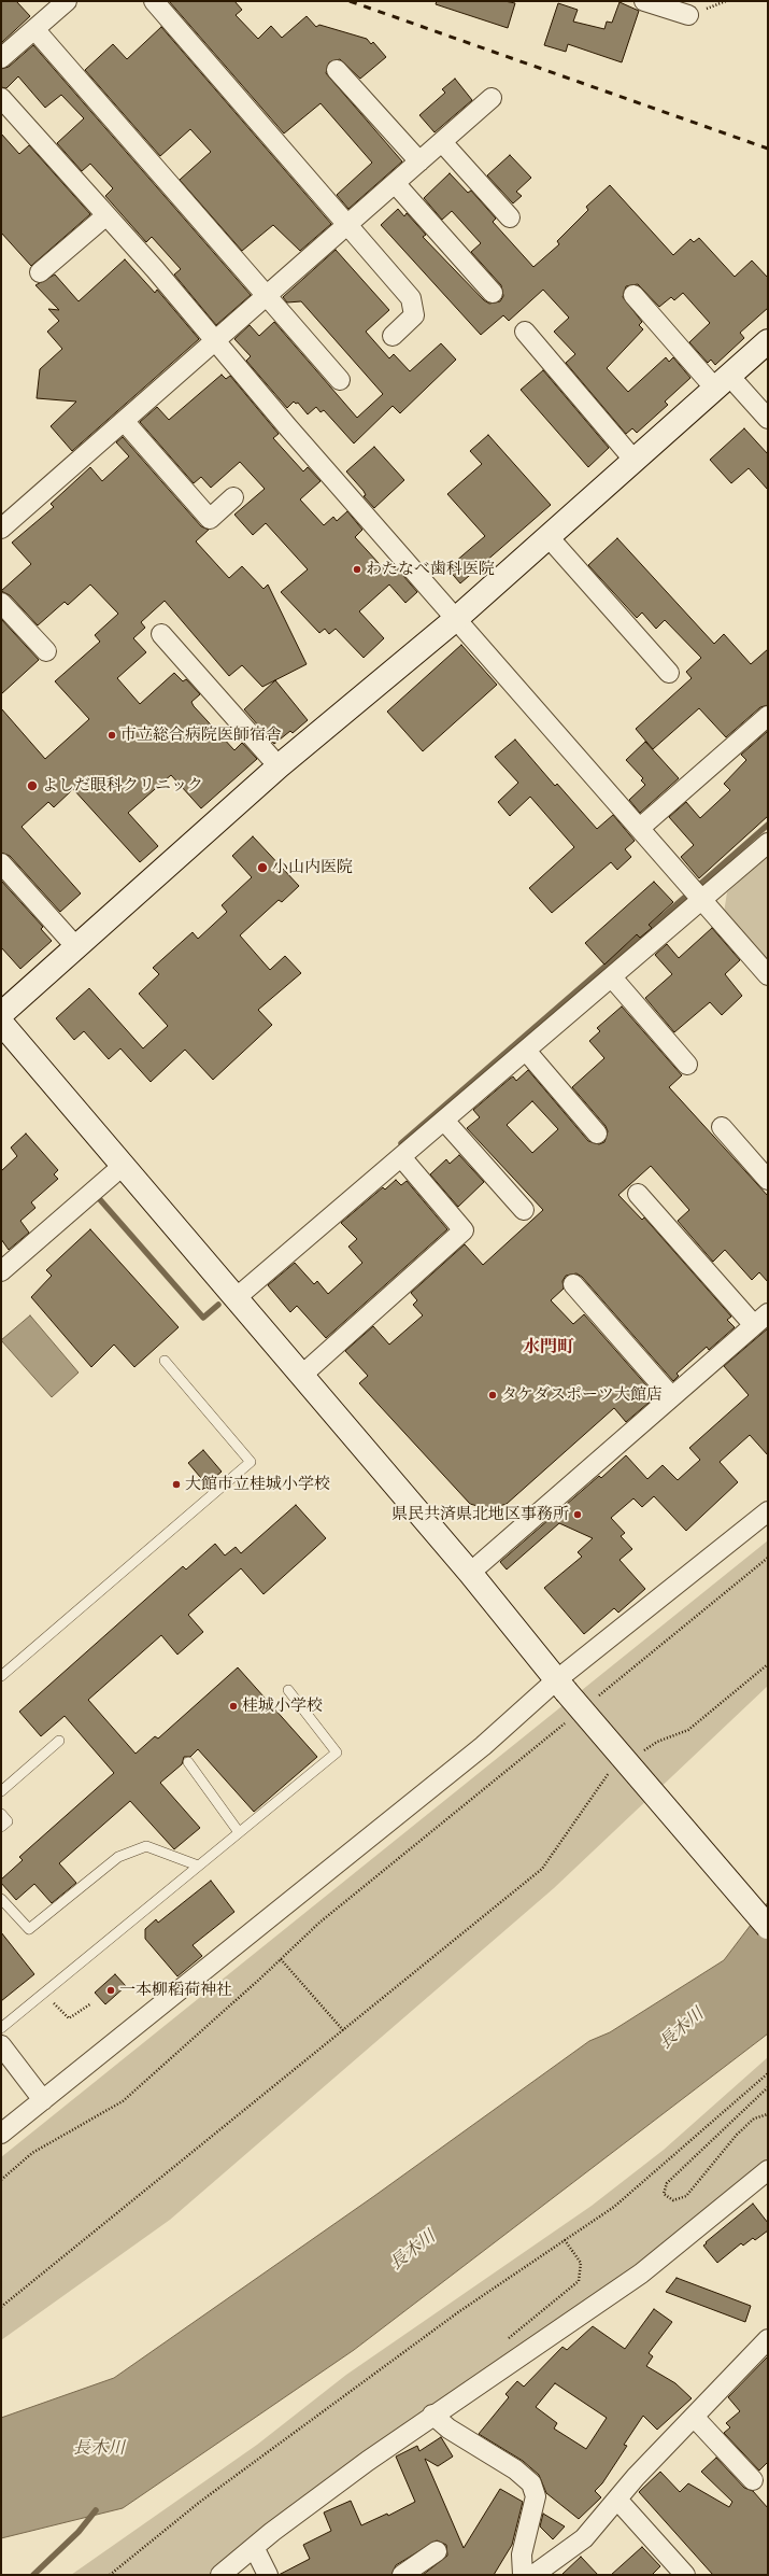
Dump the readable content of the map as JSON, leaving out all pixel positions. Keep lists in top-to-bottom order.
{
  "districts": ["水門町"],
  "water": ["長木川"],
  "places": [
    "わたなべ歯科医院",
    "市立総合病院医師宿舎",
    "よしだ眼科クリニック",
    "小山内医院",
    "タケダスポーツ大館店",
    "大館市立桂城小学校",
    "県民共済県北地区事務所",
    "桂城小学校",
    "一本柳稻荷神社"
  ]
}
